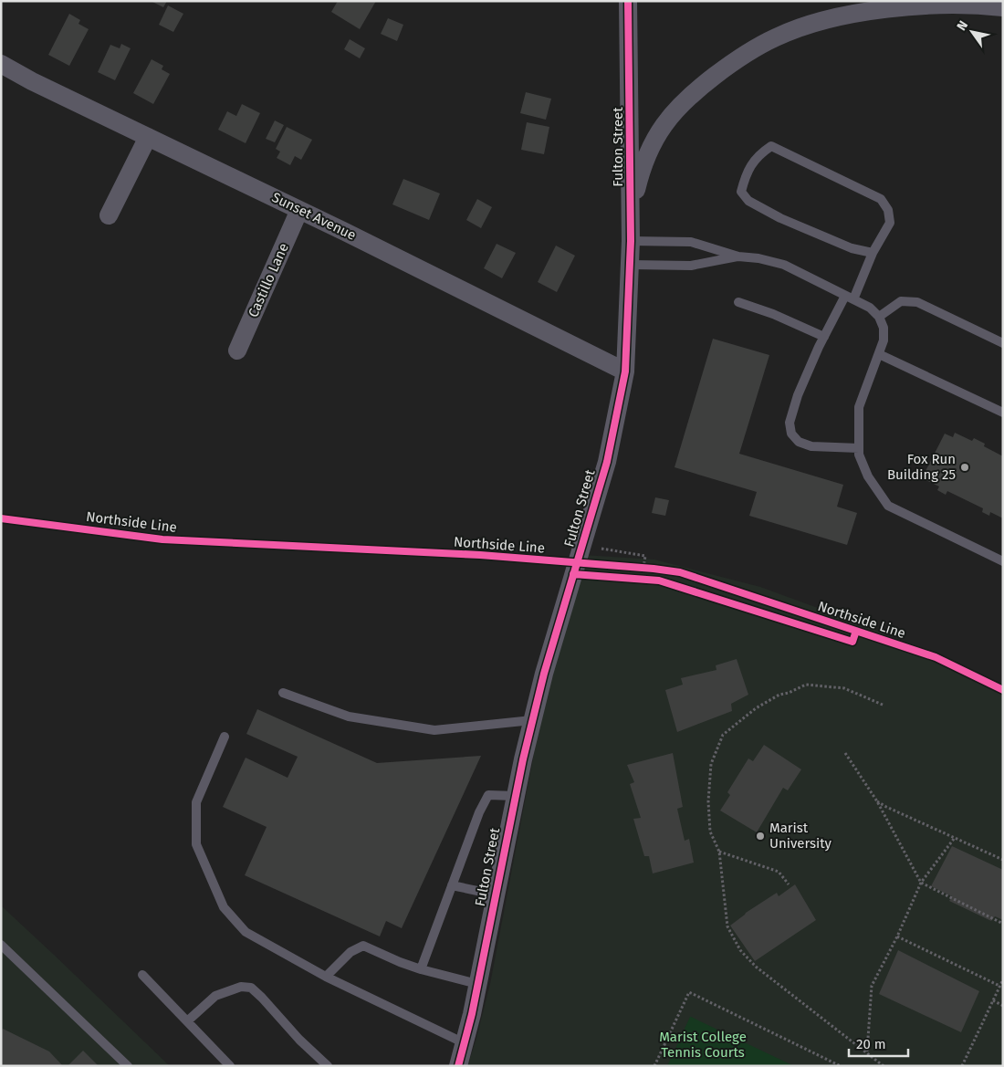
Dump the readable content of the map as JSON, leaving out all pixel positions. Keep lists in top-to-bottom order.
{
  "streets": {
    "street": ["Fulton Street", "Sunset Avenue", "Castillo Lane"],
    "cycle path": ["Northside Line"]
  },
  "crossings": [
    ["Fulton Street", "Sunset Avenue"],
    ["Sunset Avenue", "Castillo Lane"]
  ],
  "parks": ["Marist College Tennis Courts"],
  "places": ["Fox Run Building 25", "Marist University"],
  "scale_bar": "20 m",
  "north": "top left"
}
